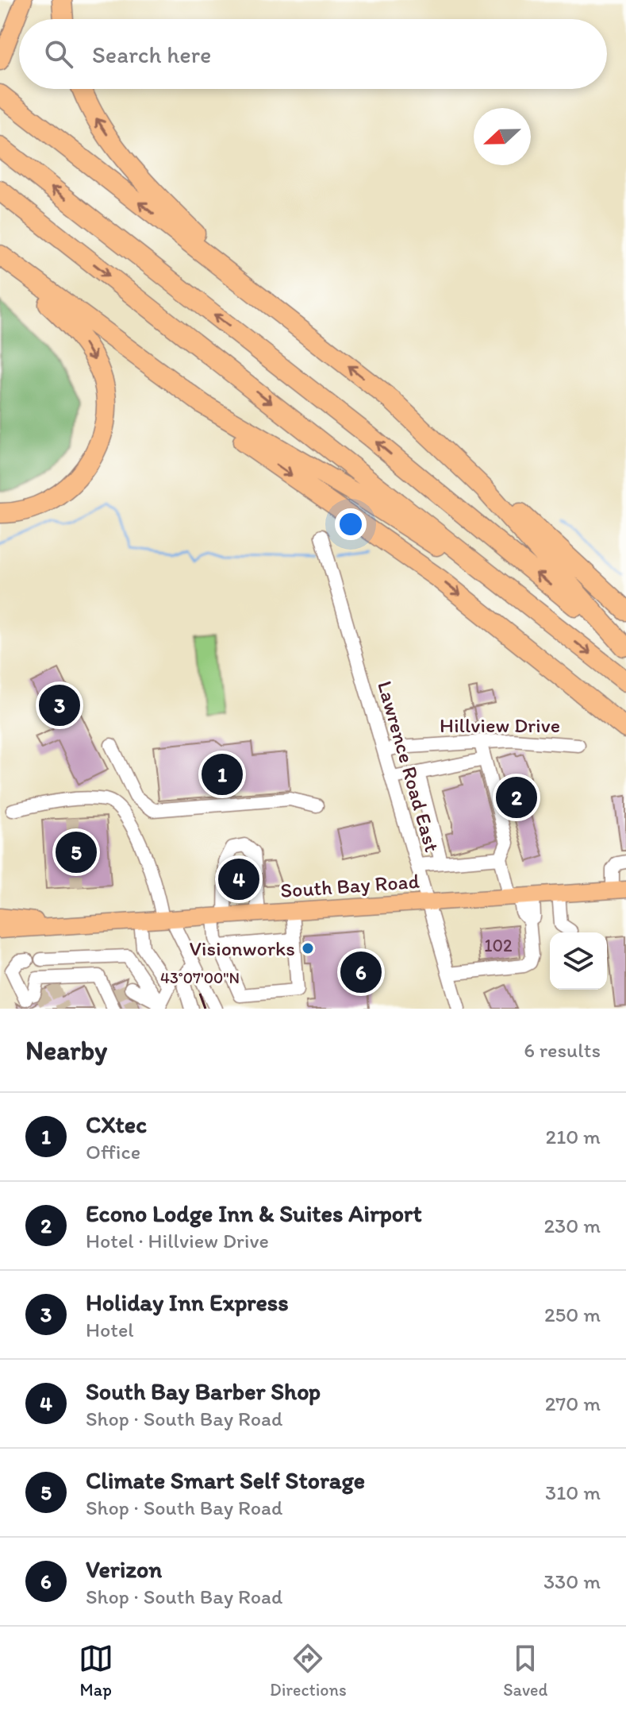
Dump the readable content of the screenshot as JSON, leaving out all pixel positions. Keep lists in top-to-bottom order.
{
  "streets": {
    "main road": ["South Bay Road"],
    "street": ["Hillview Drive", "Lawrence Road East"]
  },
  "crossings": [
    ["Hillview Drive", "Lawrence Road East"],
    ["Lawrence Road East", "South Bay Road"]
  ],
  "places": ["Visionworks"],
  "house_numbers": ["102"],
  "north": "left",
  "page": {
    "search": "Search here",
    "pins": [
      "3",
      "1",
      "2",
      "5",
      "4",
      "6"
    ],
    "heading": ["Nearby", "6 results"],
    "list": [
      {
        "mark": "1",
        "name": "CXtec",
        "note": "Office",
        "value": "210 m"
      },
      {
        "mark": "2",
        "name": "Econo Lodge Inn & Suites Airport",
        "note": "Hotel · Hillview Drive",
        "value": "230 m"
      },
      {
        "mark": "3",
        "name": "Holiday Inn Express",
        "note": "Hotel",
        "value": "250 m"
      },
      {
        "mark": "4",
        "name": "South Bay Barber Shop",
        "note": "Shop · South Bay Road",
        "value": "270 m"
      },
      {
        "mark": "5",
        "name": "Climate Smart Self Storage",
        "note": "Shop · South Bay Road",
        "value": "310 m"
      },
      {
        "mark": "6",
        "name": "Verizon",
        "note": "Shop · South Bay Road",
        "value": "330 m"
      }
    ],
    "nav": ["Map", "Directions", "Saved"]
  },
  "coordinates": ["43°07'00\"N"]
}
